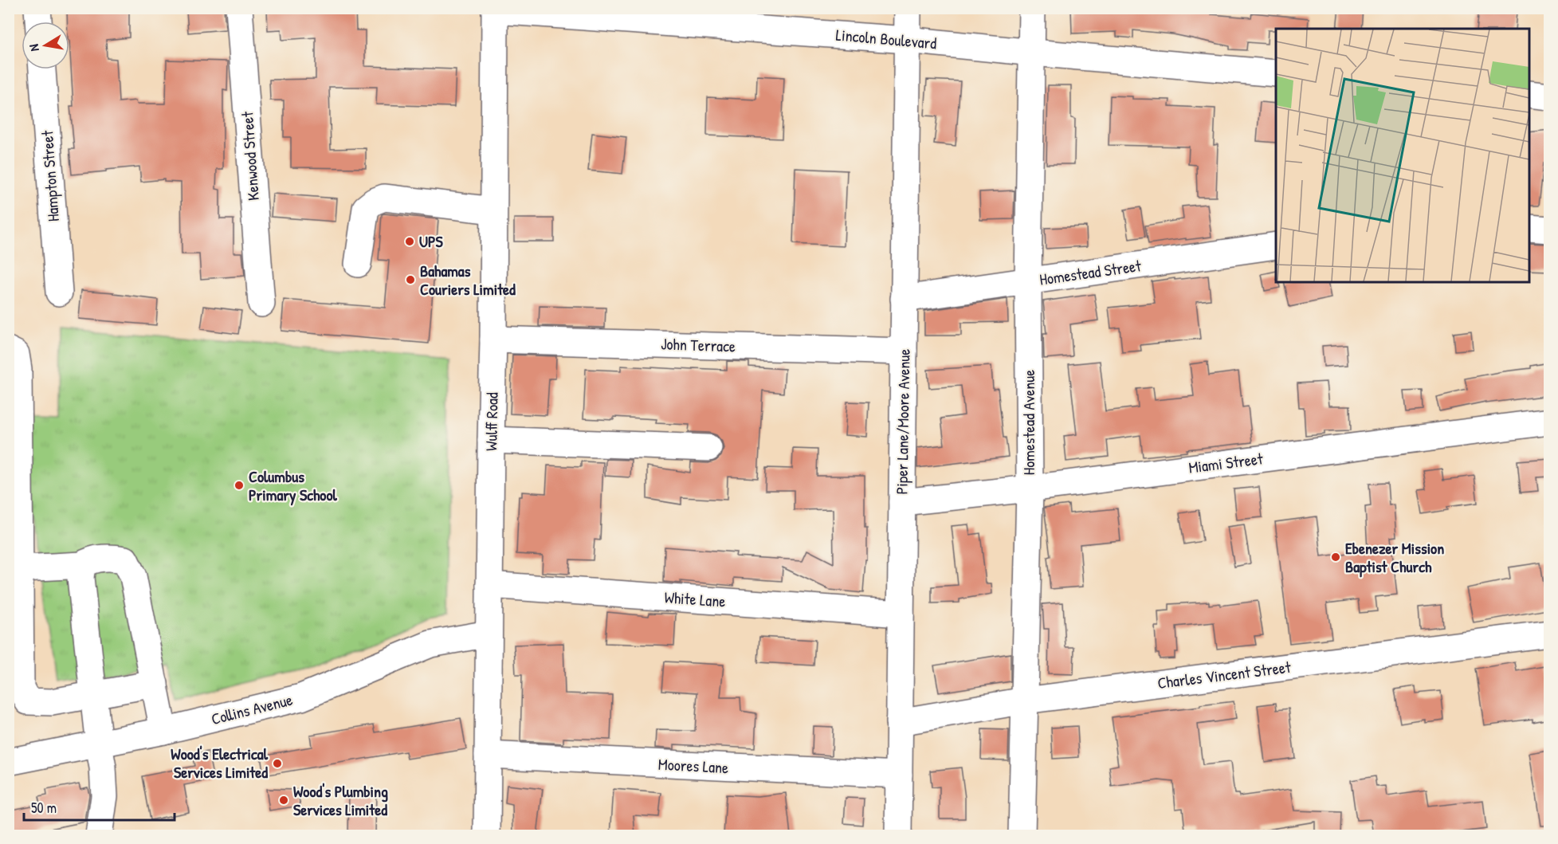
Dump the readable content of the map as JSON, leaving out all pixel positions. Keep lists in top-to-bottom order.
{
  "streets": {
    "street": [
      "Lincoln Boulevard",
      "Kenwood Street",
      "Hampton Street",
      "Homestead Street",
      "John Terrace",
      "Wulff Road",
      "Piper Lane/Moore Avenue",
      "Homestead Avenue",
      "Miami Street",
      "White Lane",
      "Charles Vincent Street",
      "Collins Avenue",
      "Moores Lane"
    ]
  },
  "crossings": [
    ["Lincoln Boulevard", "Wulff Road"],
    ["Lincoln Boulevard", "Piper Lane/Moore Avenue"],
    ["Lincoln Boulevard", "Homestead Avenue"],
    ["Homestead Street", "Piper Lane/Moore Avenue"],
    ["Homestead Street", "Homestead Avenue"],
    ["John Terrace", "Wulff Road"],
    ["John Terrace", "Piper Lane/Moore Avenue"],
    ["Wulff Road", "White Lane"],
    ["Wulff Road", "Collins Avenue"],
    ["Wulff Road", "Moores Lane"],
    ["Piper Lane/Moore Avenue", "Miami Street"],
    ["Piper Lane/Moore Avenue", "White Lane"],
    ["Piper Lane/Moore Avenue", "Charles Vincent Street"],
    ["Piper Lane/Moore Avenue", "Moores Lane"],
    ["Homestead Avenue", "Miami Street"],
    ["Homestead Avenue", "Charles Vincent Street"]
  ],
  "places": [
    "UPS",
    "Bahamas Couriers Limited",
    "Columbus Primary School",
    "Ebenezer Mission Baptist Church",
    "Wood's Electrical Services Limited",
    "Wood's Plumbing Services Limited"
  ],
  "scale_bar": "50 m",
  "north": "left"
}
